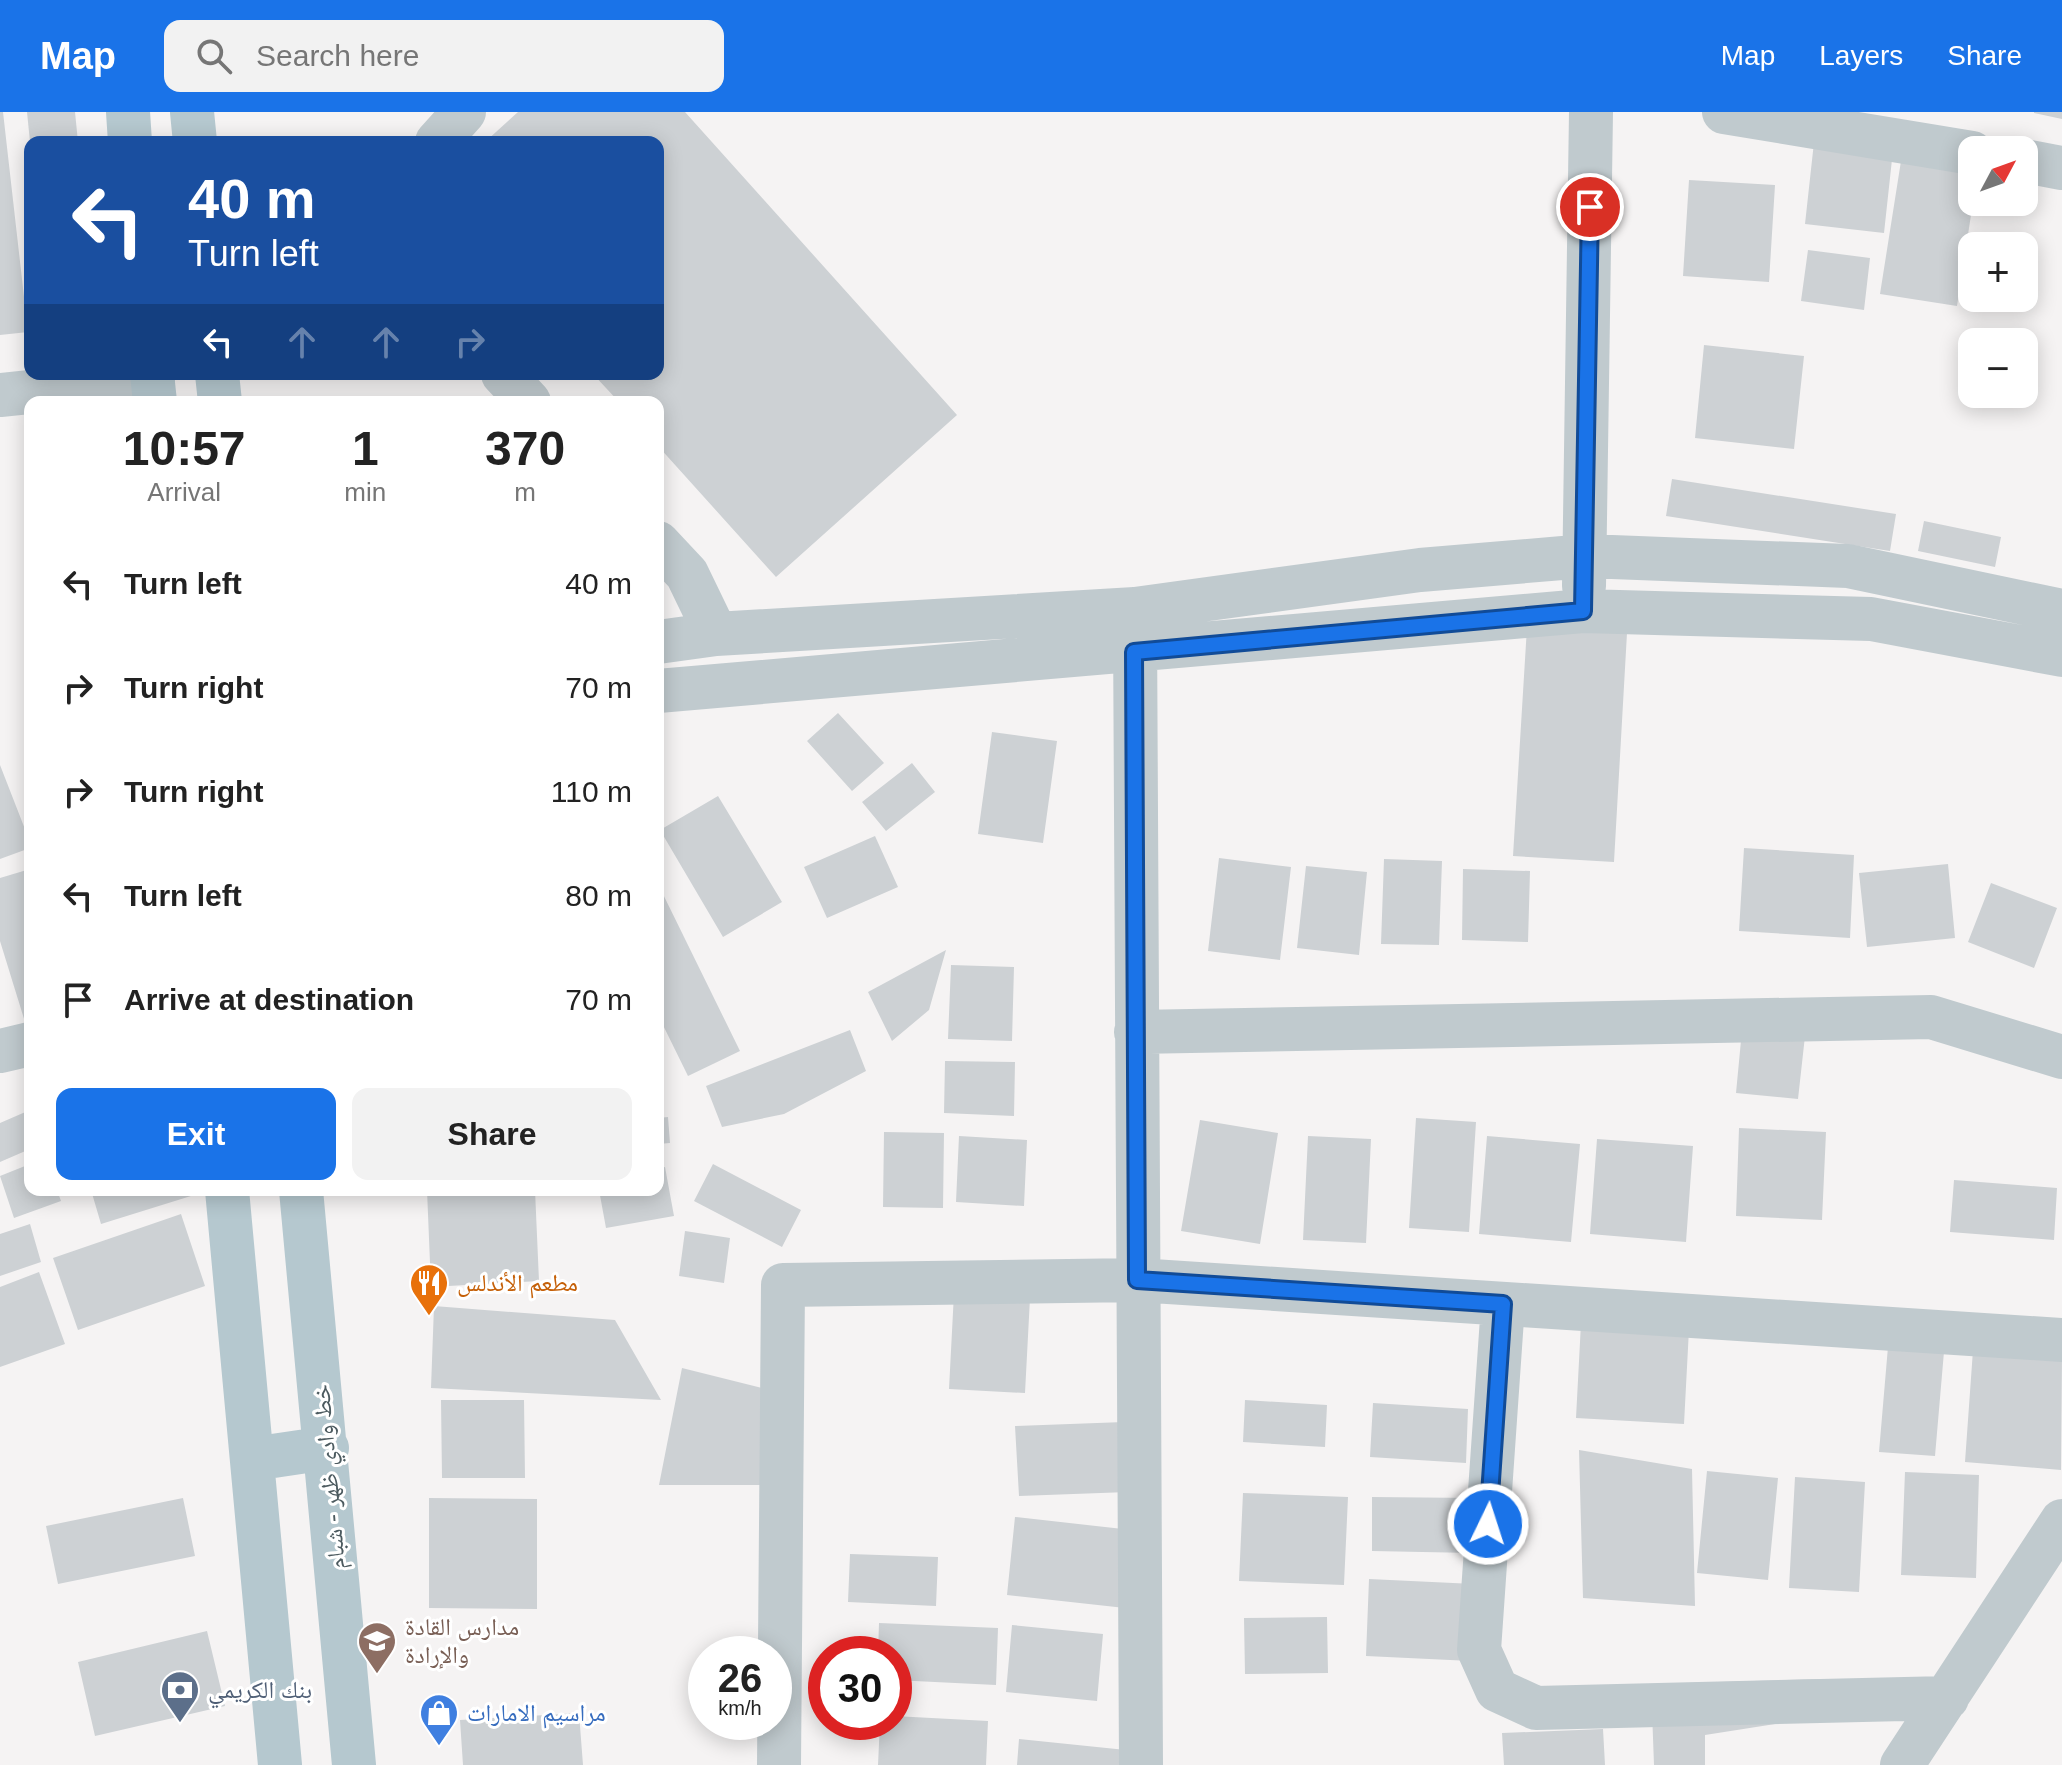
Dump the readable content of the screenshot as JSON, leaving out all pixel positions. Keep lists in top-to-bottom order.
{
  "streets": {
    "main road": ["خط وادي ظهر - شبام"]
  },
  "places": {
    "restaurant": ["مطعم الأندلس"],
    "school or university": ["مدارس القادة والإرادة"],
    "bank": ["بنك الكريمي"],
    "shop": ["مراسيم الامارات"]
  },
  "north": "top right",
  "page": {
    "header": "Map",
    "search": "Search here",
    "nav": ["Map", "Layers", "Share"],
    "map_buttons": ["+", "−"],
    "turn": ["40 m", "Turn left"],
    "eta": [
      "10:57",
      "Arrival",
      "1",
      "min",
      "370",
      "m"
    ],
    "list": [
      {
        "name": "Turn left",
        "value": "40 m"
      },
      {
        "name": "Turn right",
        "value": "70 m"
      },
      {
        "name": "Turn right",
        "value": "110 m"
      },
      {
        "name": "Turn left",
        "value": "80 m"
      },
      {
        "name": "Arrive at destination",
        "value": "70 m"
      }
    ],
    "buttons": ["Exit", "Share"],
    "speed": "26 km/h",
    "limit": "30"
  }
}
